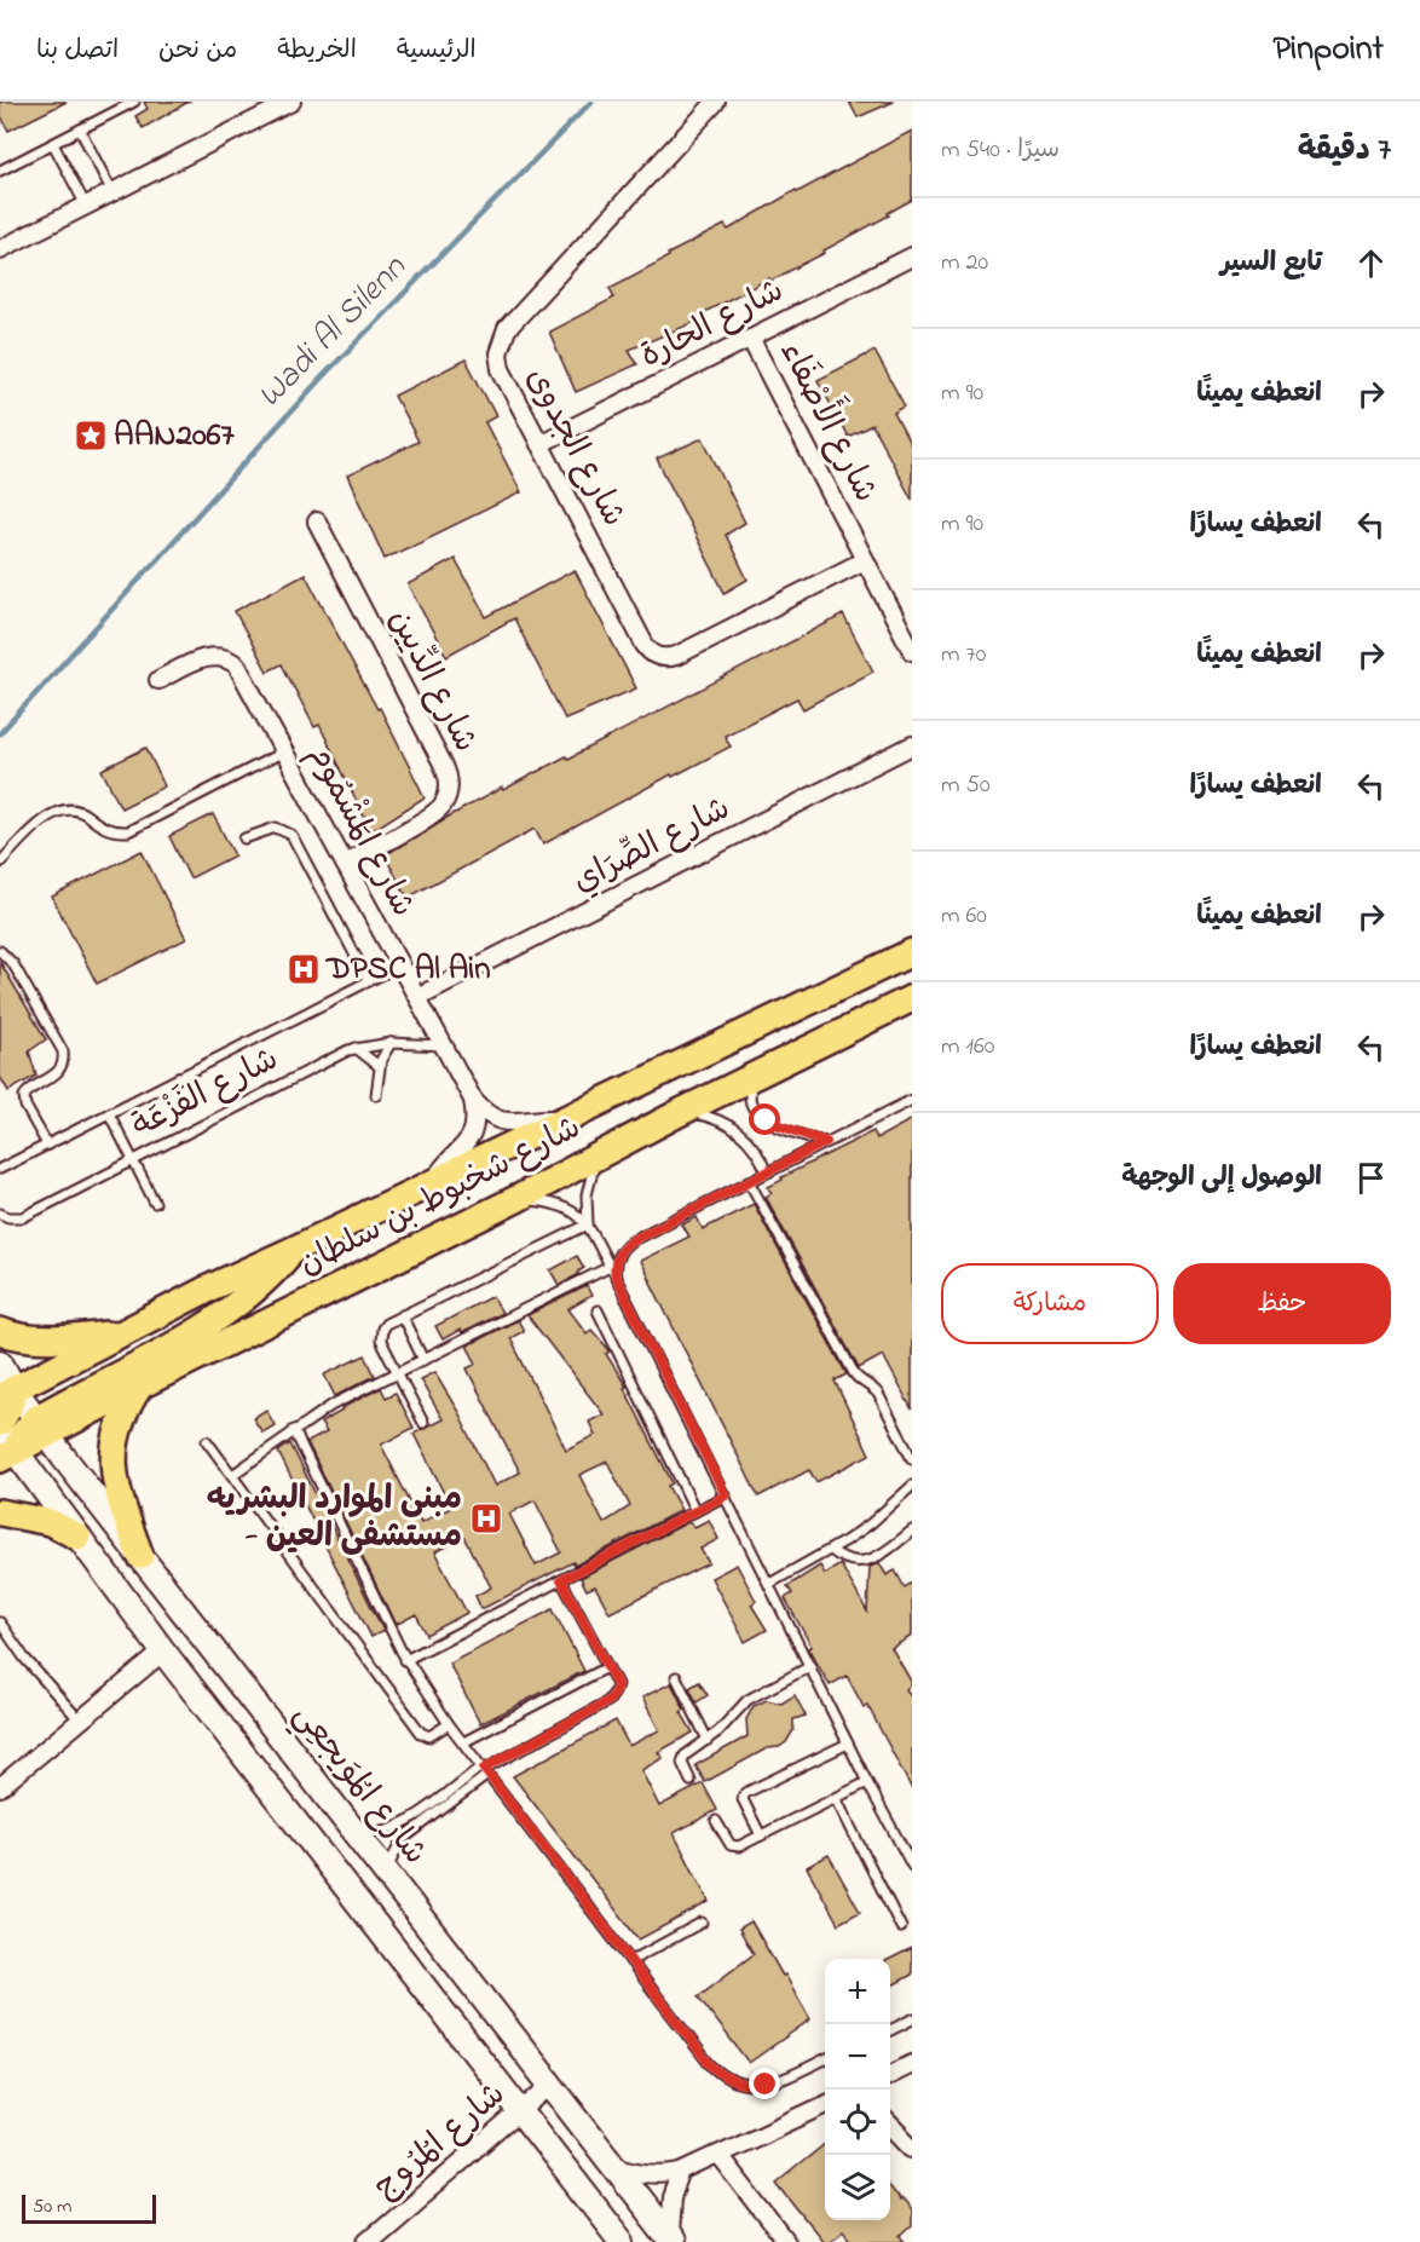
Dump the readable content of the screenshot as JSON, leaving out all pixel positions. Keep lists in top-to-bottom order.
{
  "streets": {
    "main road": ["شارع شخبوط بن سلطان"],
    "street": [
      "شارع الحارة",
      "شارع الأَصْفَاء",
      "شارع الجدوى",
      "شارع الدِّيين",
      "شارع المَشْمُوم",
      "شارع الصِّرَاي",
      "شارع المُوَيجعِي",
      "شارع المُرُوج"
    ],
    "lane": ["شارع الفَزْعَة"]
  },
  "crossings": [
    ["شارع الحارة", "شارع الأَصْفَاء"],
    ["شارع الحارة", "شارع الجدوى"],
    ["شارع الأَصْفَاء", "شارع الجدوى"],
    ["شارع الدِّيين", "شارع المَشْمُوم"],
    ["شارع المَشْمُوم", "شارع الصِّرَاي"],
    ["شارع المَشْمُوم", "شارع الفَزْعَة"],
    ["شارع المَشْمُوم", "شارع شخبوط بن سلطان"],
    ["شارع شخبوط بن سلطان", "شارع المُوَيجعِي"],
    ["شارع المُوَيجعِي", "شارع المُرُوج"]
  ],
  "water": ["Wadi Al Silenn"],
  "places": {
    "place": ["AAN2067"],
    "hospital": ["DPSC Al Ain", "مبنى الموارد البشريه - مستشفى العين"]
  },
  "scale_bar": "50 m",
  "page": {
    "header": "Pinpoint",
    "nav": [
      "الرئيسية",
      "الخريطة",
      "من نحن",
      "اتصل بنا"
    ],
    "heading": ["7 دقيقة", "سيرًا · 540 m"],
    "list": [
      ["تابع السير", "20 m"],
      ["انعطف يمينًا", "90 m"],
      ["انعطف يسارًا", "90 m"],
      ["انعطف يمينًا", "70 m"],
      ["انعطف يسارًا", "50 m"],
      ["انعطف يمينًا", "60 m"],
      ["انعطف يسارًا", "160 m"],
      "الوصول إلى الوجهة"
    ],
    "buttons": ["حفظ", "مشاركة"],
    "map_buttons": ["+", "−"],
    "scale": "50 m"
  }
}
